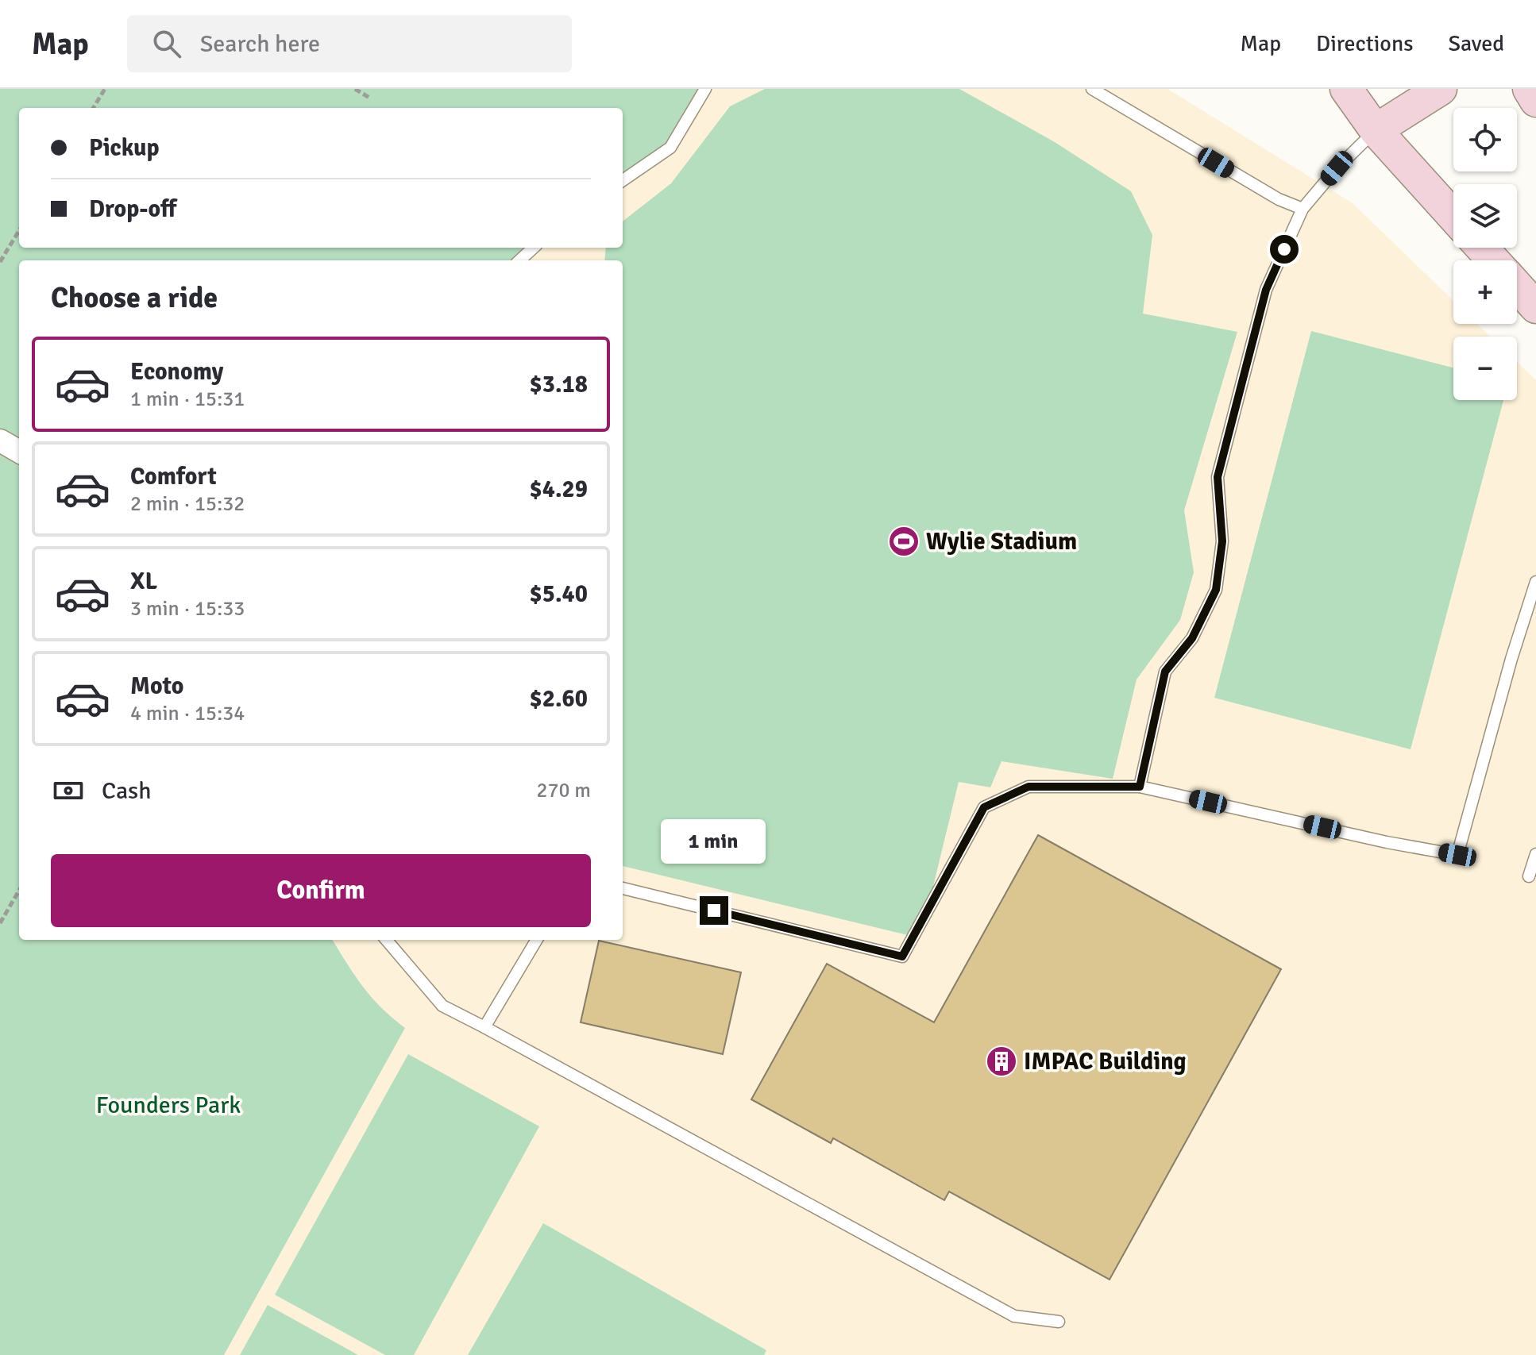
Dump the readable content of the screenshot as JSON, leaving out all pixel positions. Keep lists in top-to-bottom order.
{
  "parks": ["Founders Park"],
  "places": {
    "sports": ["Wylie Stadium"],
    "building": ["IMPAC Building"]
  },
  "page": {
    "header": "Map",
    "search": "Search here",
    "nav": ["Map", "Directions", "Saved"],
    "map_buttons": ["+", "−"],
    "banner": ["Pickup", "Drop-off"],
    "heading": "Choose a ride",
    "list": [
      {
        "name": "Economy",
        "note": "1 min · 15:31",
        "value": "$3.18"
      },
      {
        "name": "Comfort",
        "note": "2 min · 15:32",
        "value": "$4.29"
      },
      {
        "name": "XL",
        "note": "3 min · 15:33",
        "value": "$5.40"
      },
      {
        "name": "Moto",
        "note": "4 min · 15:34",
        "value": "$2.60"
      }
    ],
    "pay": ["Cash", "270 m"],
    "bubble": "1 min",
    "buttons": "Confirm"
  }
}
